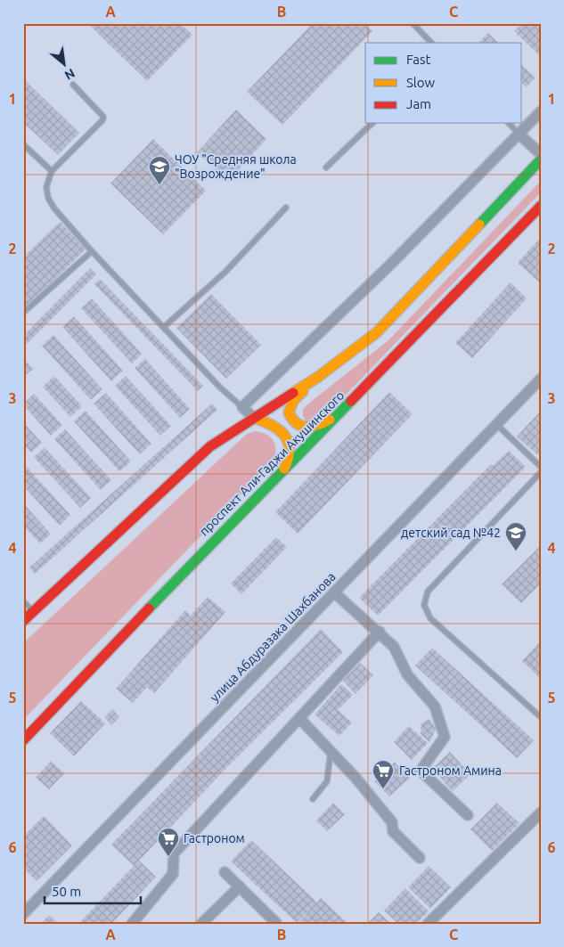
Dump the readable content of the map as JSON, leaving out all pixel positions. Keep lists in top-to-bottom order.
{
  "streets": {
    "highway": ["проспект Али-Гаджи Акушинского"],
    "street": ["улица Абдуразака Шахбанова"]
  },
  "places": {
    "school or university": ["ЧОУ \"Средняя школа \"Возрождение\"", "детский сад №42"],
    "supermarket": ["Гастроном Амина", "Гастроном"]
  },
  "legend": ["Fast", "Slow", "Jam"],
  "scale_bar": "50 m",
  "north": "bottom right",
  "grid": {
    "columns": ["A", "B", "C"],
    "rows": [
      "1",
      "2",
      "3",
      "4",
      "5",
      "6"
    ]
  }
}
